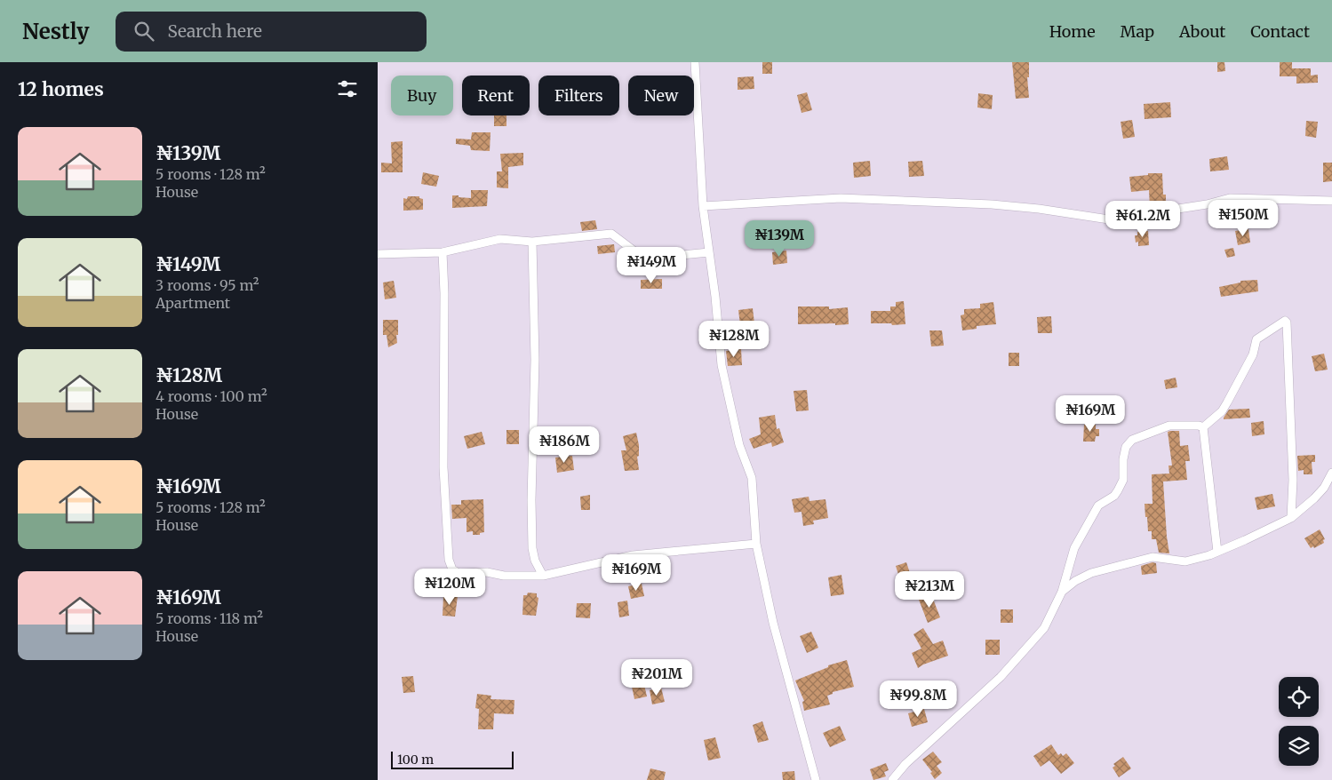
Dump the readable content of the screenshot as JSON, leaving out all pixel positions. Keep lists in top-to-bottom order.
{
  "scale_bar": "100 m",
  "page": {
    "header": "Nestly",
    "search": "Search here",
    "nav": [
      "Home",
      "Map",
      "About",
      "Contact"
    ],
    "heading": "12 homes",
    "chip": [
      "Buy",
      "Rent",
      "Filters",
      "New"
    ],
    "list": [
      {
        "name": "₦139M",
        "note": "5 rooms · 128 m² · House"
      },
      {
        "name": "₦149M",
        "note": "3 rooms · 95 m² · Apartment"
      },
      {
        "name": "₦128M",
        "note": "4 rooms · 100 m² · House"
      },
      {
        "name": "₦169M",
        "note": "5 rooms · 128 m² · House"
      },
      {
        "name": "₦169M",
        "note": "5 rooms · 118 m² · House"
      }
    ],
    "price": [
      "₦150M",
      "₦61.2M",
      "₦139M",
      "₦149M",
      "₦128M",
      "₦169M",
      "₦186M",
      "₦169M",
      "₦120M",
      "₦213M",
      "₦201M",
      "₦99.8M"
    ],
    "scale": "100 m"
  }
}
